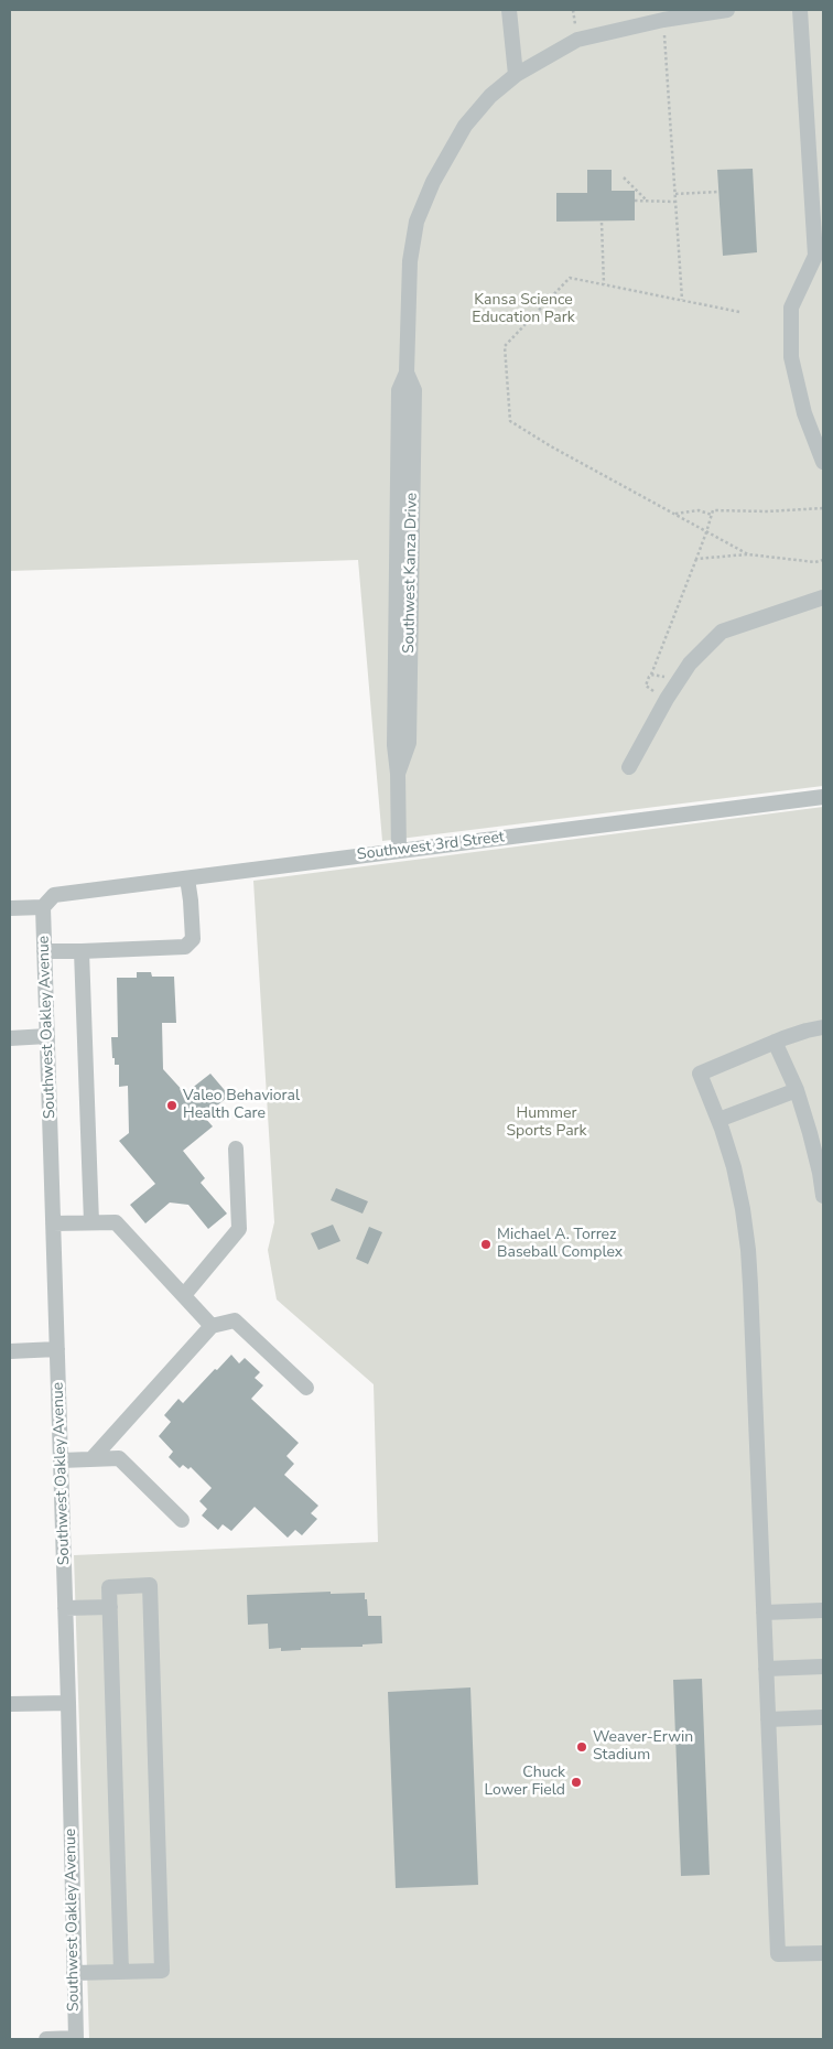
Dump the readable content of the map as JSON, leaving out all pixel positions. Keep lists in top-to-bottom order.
{
  "streets": {
    "street": ["Southwest Kanza Drive", "Southwest 3rd Street", "Southwest Oakley Avenue"]
  },
  "crossings": [
    ["Southwest Kanza Drive", "Southwest 3rd Street"],
    ["Southwest 3rd Street", "Southwest Oakley Avenue"]
  ],
  "parks": ["Kansa Science Education Park", "Hummer Sports Park"],
  "places": [
    "Valeo Behavioral Health Care",
    "Michael A. Torrez Baseball Complex",
    "Weaver-Erwin Stadium",
    "Chuck Lower Field"
  ]
}
